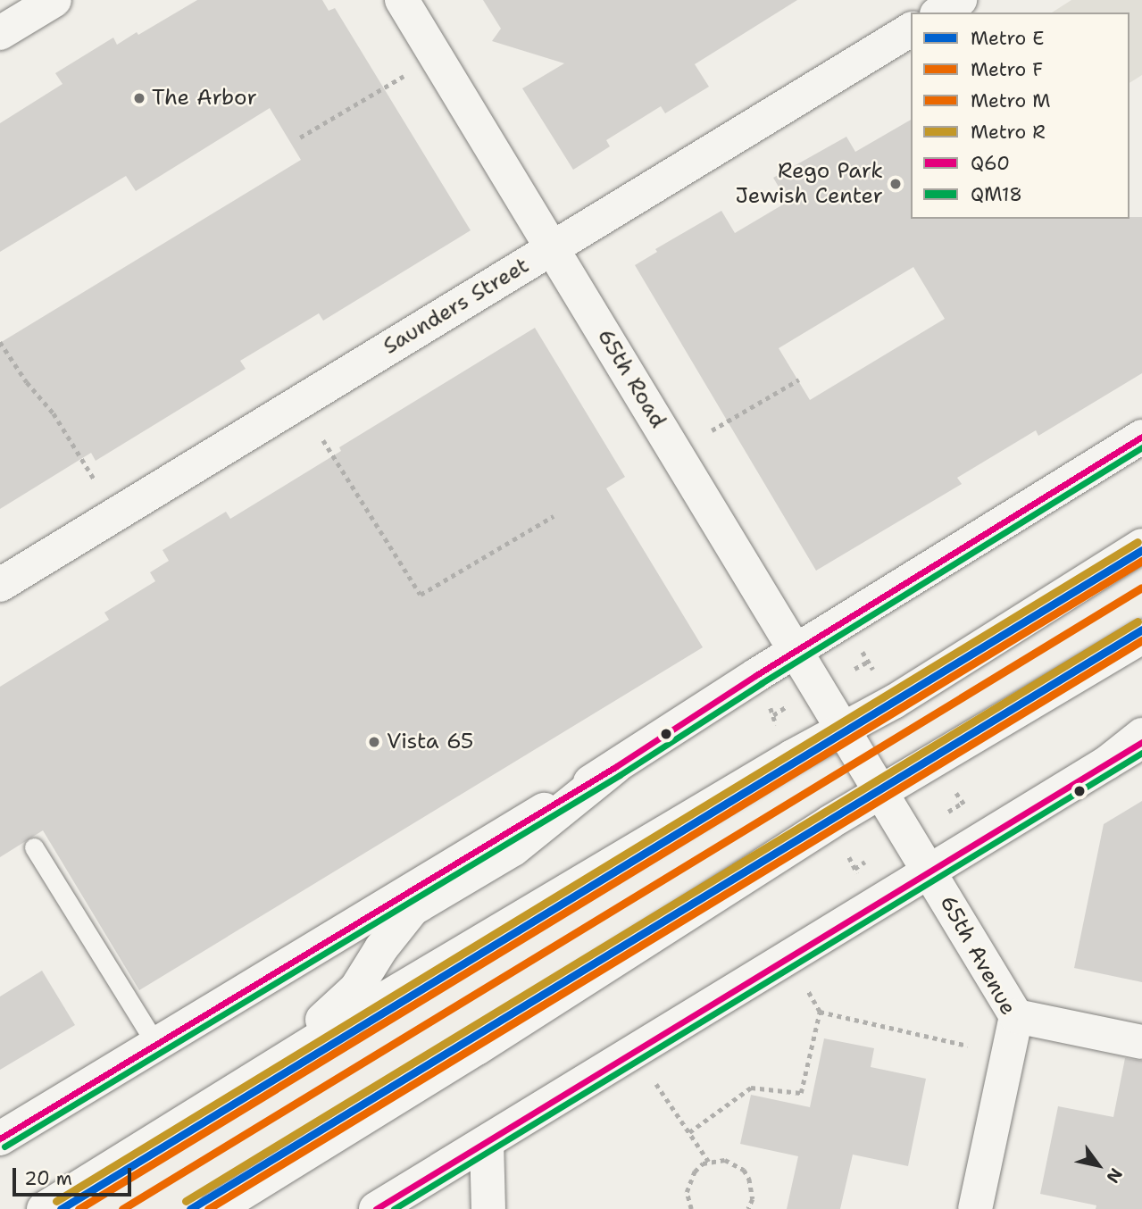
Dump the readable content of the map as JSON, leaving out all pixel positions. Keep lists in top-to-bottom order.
{
  "streets": {
    "street": ["Saunders Street", "65th Road", "65th Avenue"]
  },
  "crossings": [
    ["Saunders Street", "65th Road"],
    ["65th Road", "65th Avenue"]
  ],
  "places": ["The Arbor", "Rego Park Jewish Center", "Vista 65"],
  "lines": [
    "transit line Q60",
    "transit line QM18",
    "metro line R",
    "metro line E",
    "metro line M",
    "metro line F"
  ],
  "legend": [
    "Metro E",
    "Metro F",
    "Metro M",
    "Metro R",
    "Q60",
    "QM18"
  ],
  "scale_bar": "20 m",
  "north": "bottom right"
}
